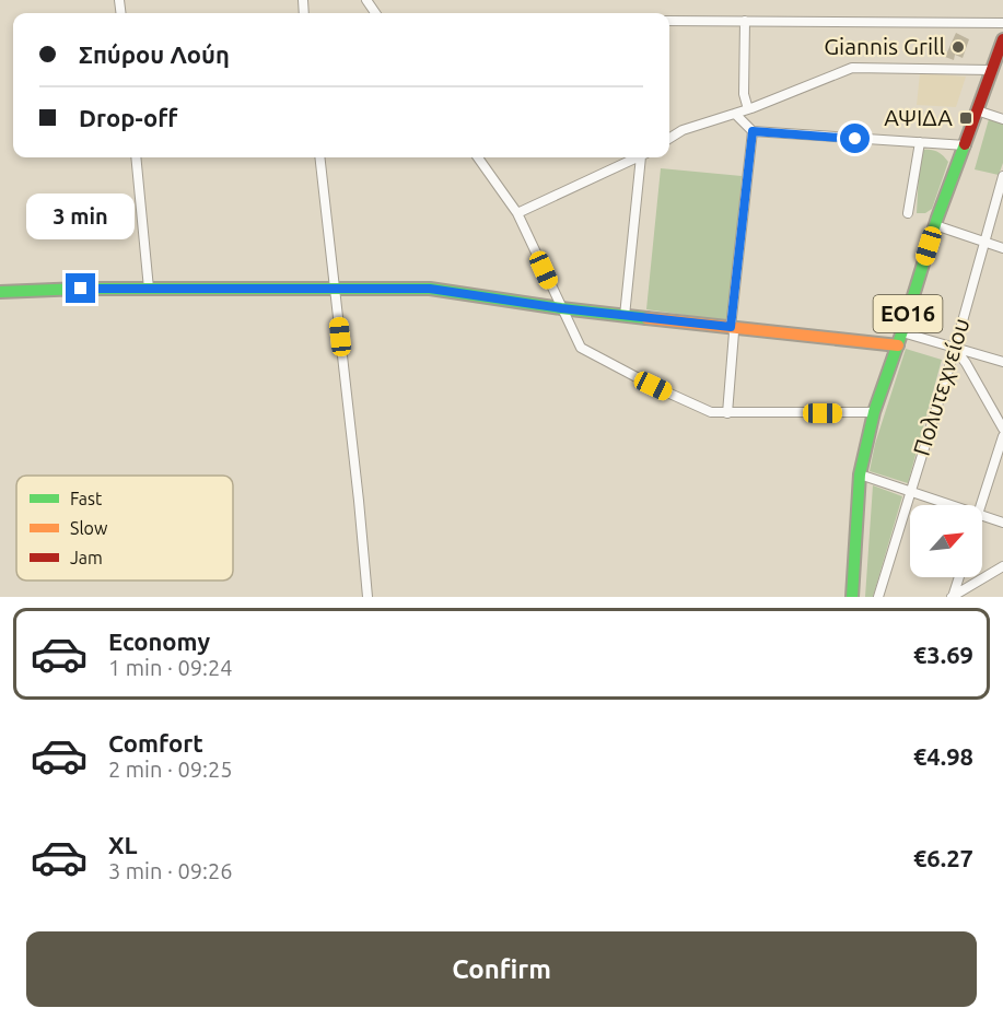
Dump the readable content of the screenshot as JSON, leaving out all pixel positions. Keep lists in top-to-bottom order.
{
  "streets": {
    "street": ["ΕΟ16", "Πολυτεχνείου"]
  },
  "places": {
    "other": ["Giannis Grill"],
    "transit": ["ΑΨΙΔΑ"]
  },
  "legend": ["Fast", "Slow", "Jam"],
  "north": "top right",
  "page": {
    "banner": ["Σπύρου Λούη", "Drop-off"],
    "bubble": "3 min",
    "list": [
      {
        "name": "Economy",
        "note": "1 min · 09:24",
        "value": "€3.69"
      },
      {
        "name": "Comfort",
        "note": "2 min · 09:25",
        "value": "€4.98"
      },
      {
        "name": "XL",
        "note": "3 min · 09:26",
        "value": "€6.27"
      }
    ],
    "buttons": "Confirm"
  }
}
